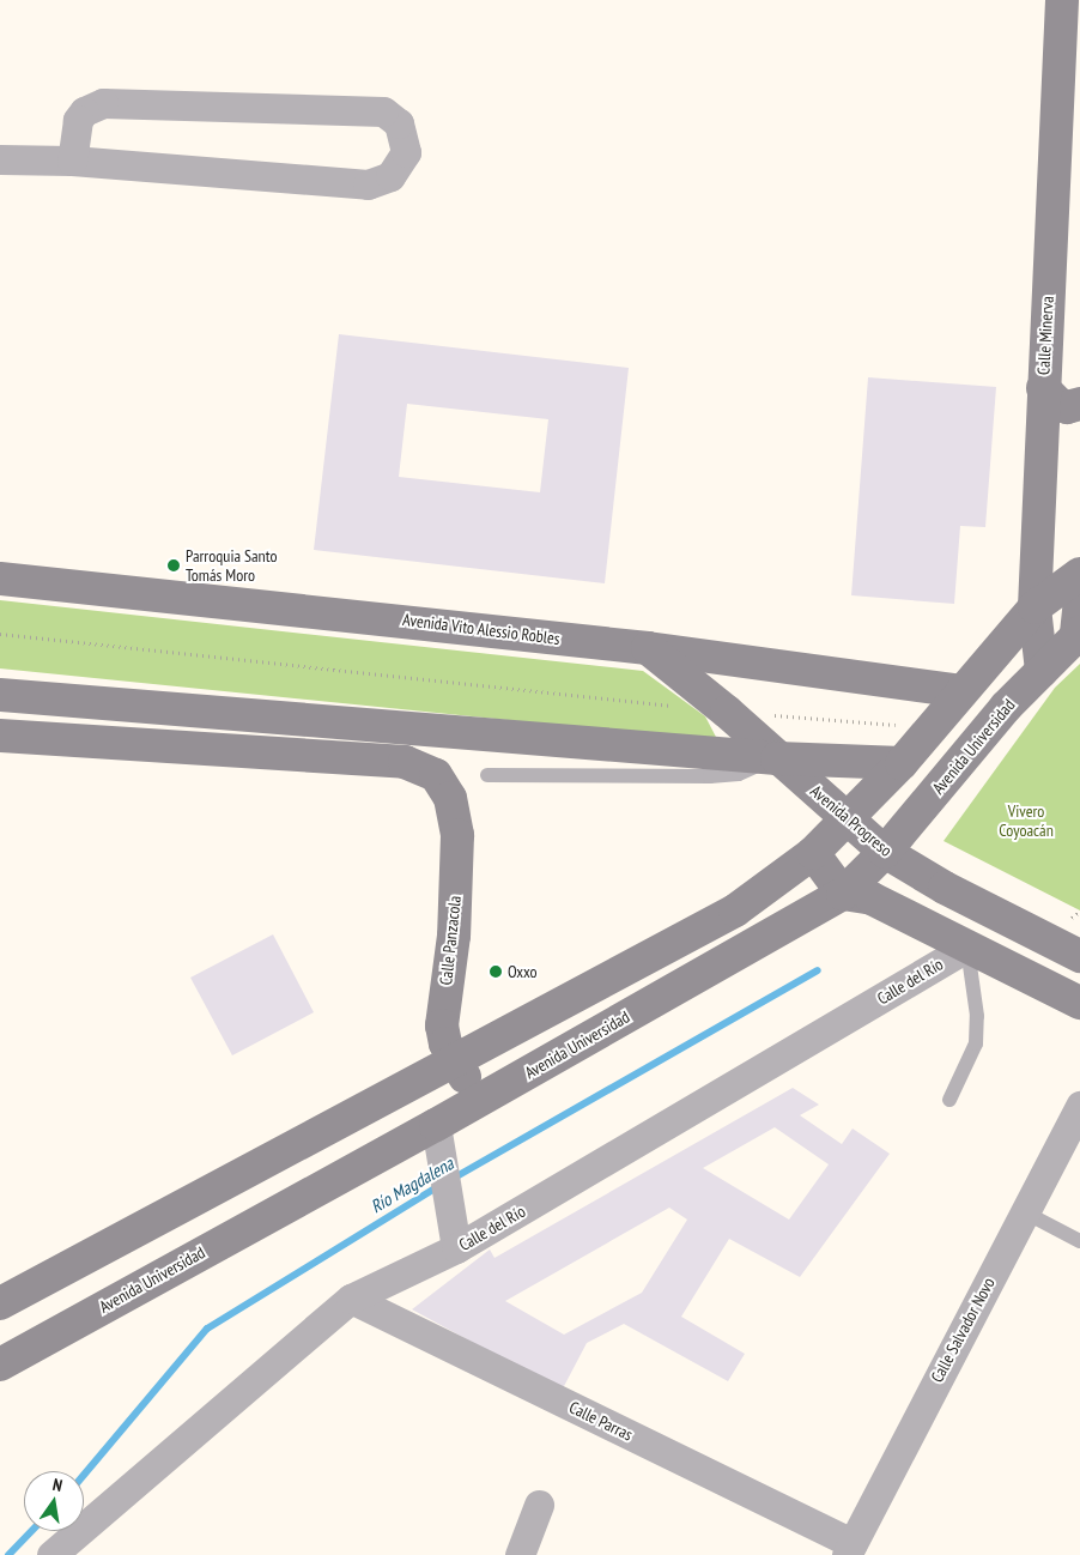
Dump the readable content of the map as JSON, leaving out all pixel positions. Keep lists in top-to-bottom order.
{
  "streets": {
    "main road": [
      "Calle Minerva",
      "Avenida Vito Alessio Robles",
      "Avenida Universidad",
      "Avenida Progreso",
      "Calle Panzacola"
    ],
    "street": ["Calle del Río", "Calle Salvador Novo", "Calle Parras"]
  },
  "crossings": [
    ["Calle Minerva", "Avenida Universidad"],
    ["Avenida Vito Alessio Robles", "Avenida Progreso"],
    ["Avenida Universidad", "Avenida Progreso"],
    ["Avenida Universidad", "Calle Panzacola"],
    ["Calle del Río", "Calle Parras"],
    ["Calle Salvador Novo", "Calle Parras"]
  ],
  "water": ["Río Magdalena"],
  "parks": ["Vivero Coyoacán"],
  "places": ["Parroquia Santo Tomás Moro", "Oxxo"],
  "north": "top"
}
